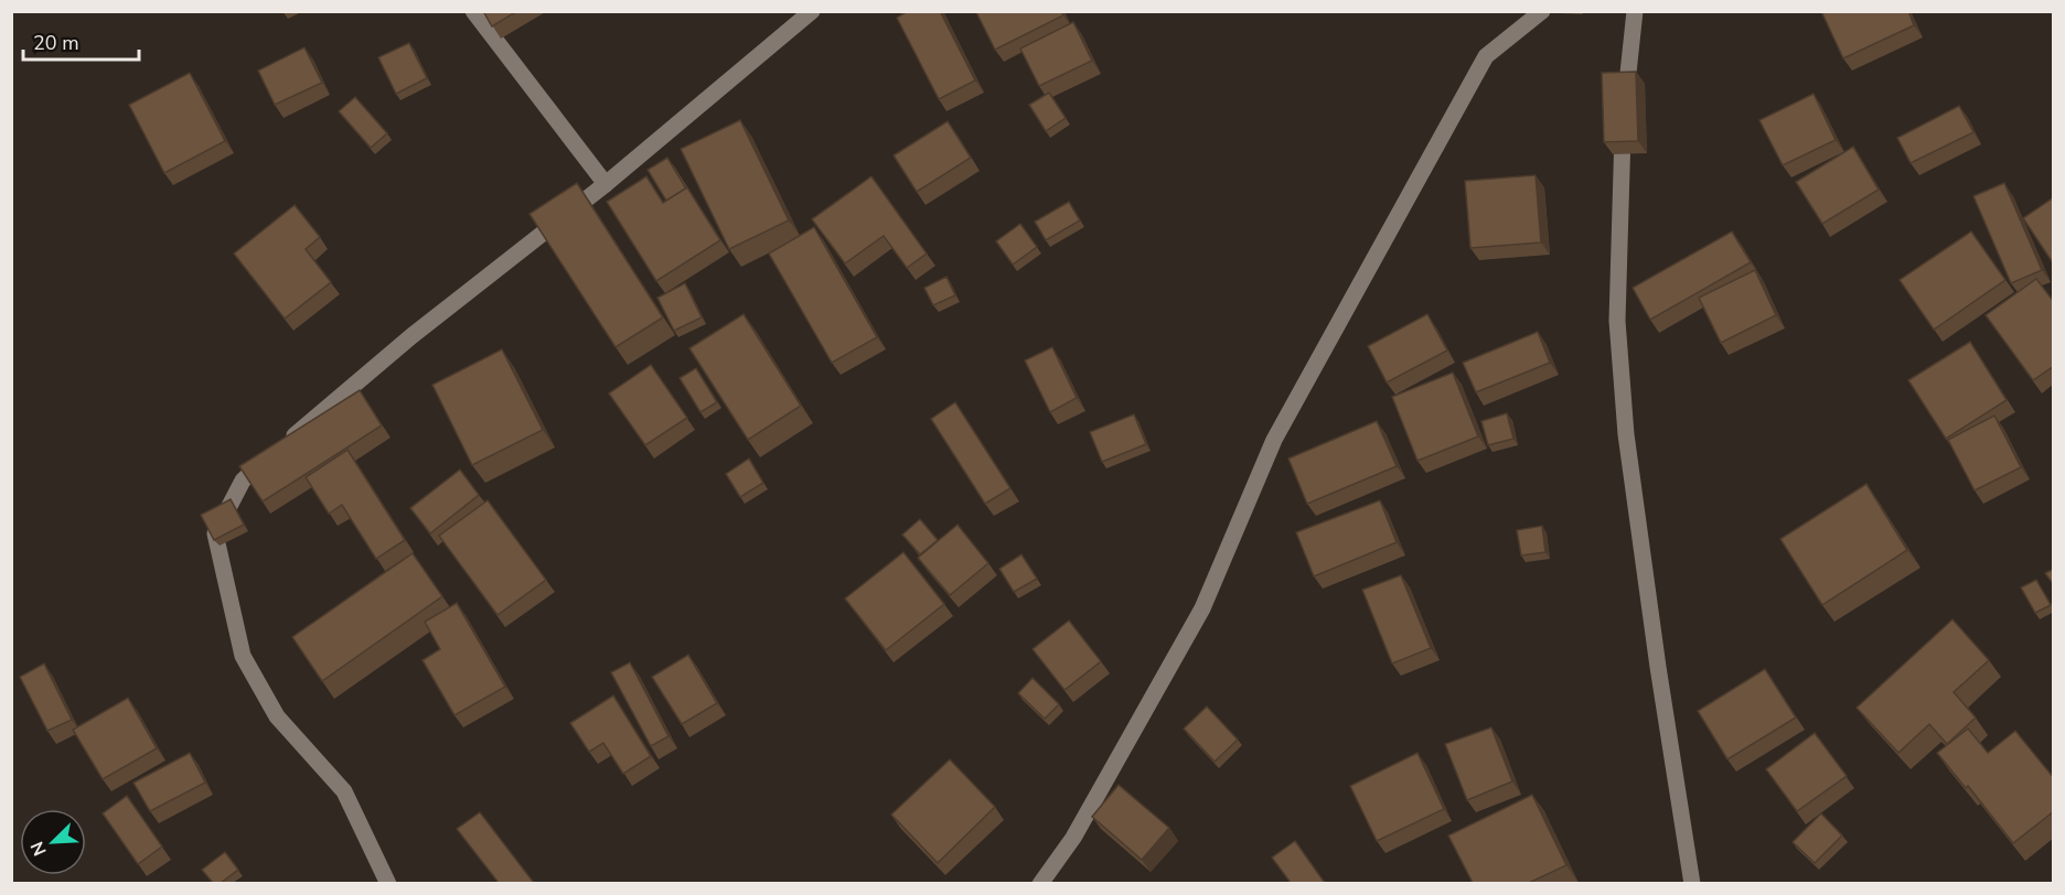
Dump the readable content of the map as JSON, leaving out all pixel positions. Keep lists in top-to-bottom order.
{
  "scale_bar": "20 m",
  "north": "bottom left"
}
